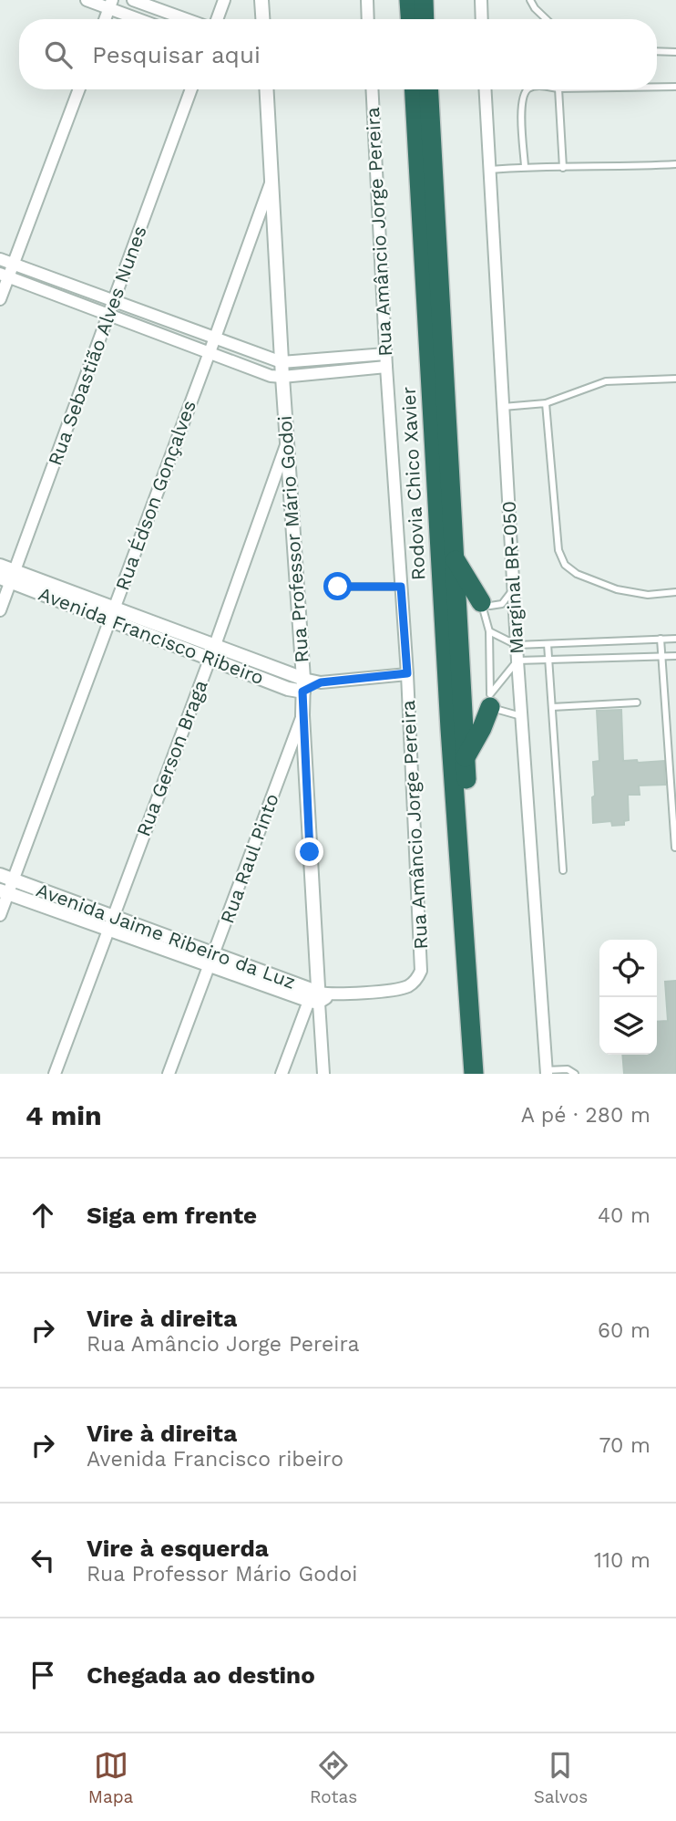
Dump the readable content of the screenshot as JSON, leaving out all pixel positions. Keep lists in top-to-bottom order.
{
  "streets": {
    "highway": ["Rodovia Chico Xavier"],
    "street": [
      "Rua Amâncio Jorge Pereira",
      "Rua Sebastião Alves Nunes",
      "Rua Édson Gonçalves",
      "Rua Professor Mário Godoi",
      "Marginal BR-050",
      "Avenida Francisco Ribeiro",
      "Rua Gerson Braga",
      "Rua Raul Pinto",
      "Avenida Jaime Ribeiro da Luz"
    ]
  },
  "crossings": [
    ["Rua Amâncio Jorge Pereira", "Avenida Jaime Ribeiro da Luz"],
    ["Rua Sebastião Alves Nunes", "Avenida Francisco Ribeiro"],
    ["Rua Édson Gonçalves", "Rua Professor Mário Godoi"],
    ["Rua Édson Gonçalves", "Avenida Francisco Ribeiro"],
    ["Rua Édson Gonçalves", "Avenida Jaime Ribeiro da Luz"],
    ["Rua Professor Mário Godoi", "Avenida Francisco Ribeiro"],
    ["Rua Professor Mário Godoi", "Rua Gerson Braga"],
    ["Rua Professor Mário Godoi", "Rua Raul Pinto"],
    ["Rua Professor Mário Godoi", "Avenida Jaime Ribeiro da Luz"],
    ["Avenida Francisco Ribeiro", "Rua Gerson Braga"],
    ["Rua Gerson Braga", "Avenida Jaime Ribeiro da Luz"],
    ["Rua Raul Pinto", "Avenida Jaime Ribeiro da Luz"]
  ],
  "page": {
    "search": "Pesquisar aqui",
    "heading": ["4 min", "A pé · 280 m"],
    "list": [
      ["Siga em frente", "40 m"],
      ["Vire à direita", "Rua Amâncio Jorge Pereira", "60 m"],
      ["Vire à direita", "Avenida Francisco ribeiro", "70 m"],
      ["Vire à esquerda", "Rua Professor Mário Godoi", "110 m"],
      "Chegada ao destino"
    ],
    "nav": ["Mapa", "Rotas", "Salvos"]
  }
}
